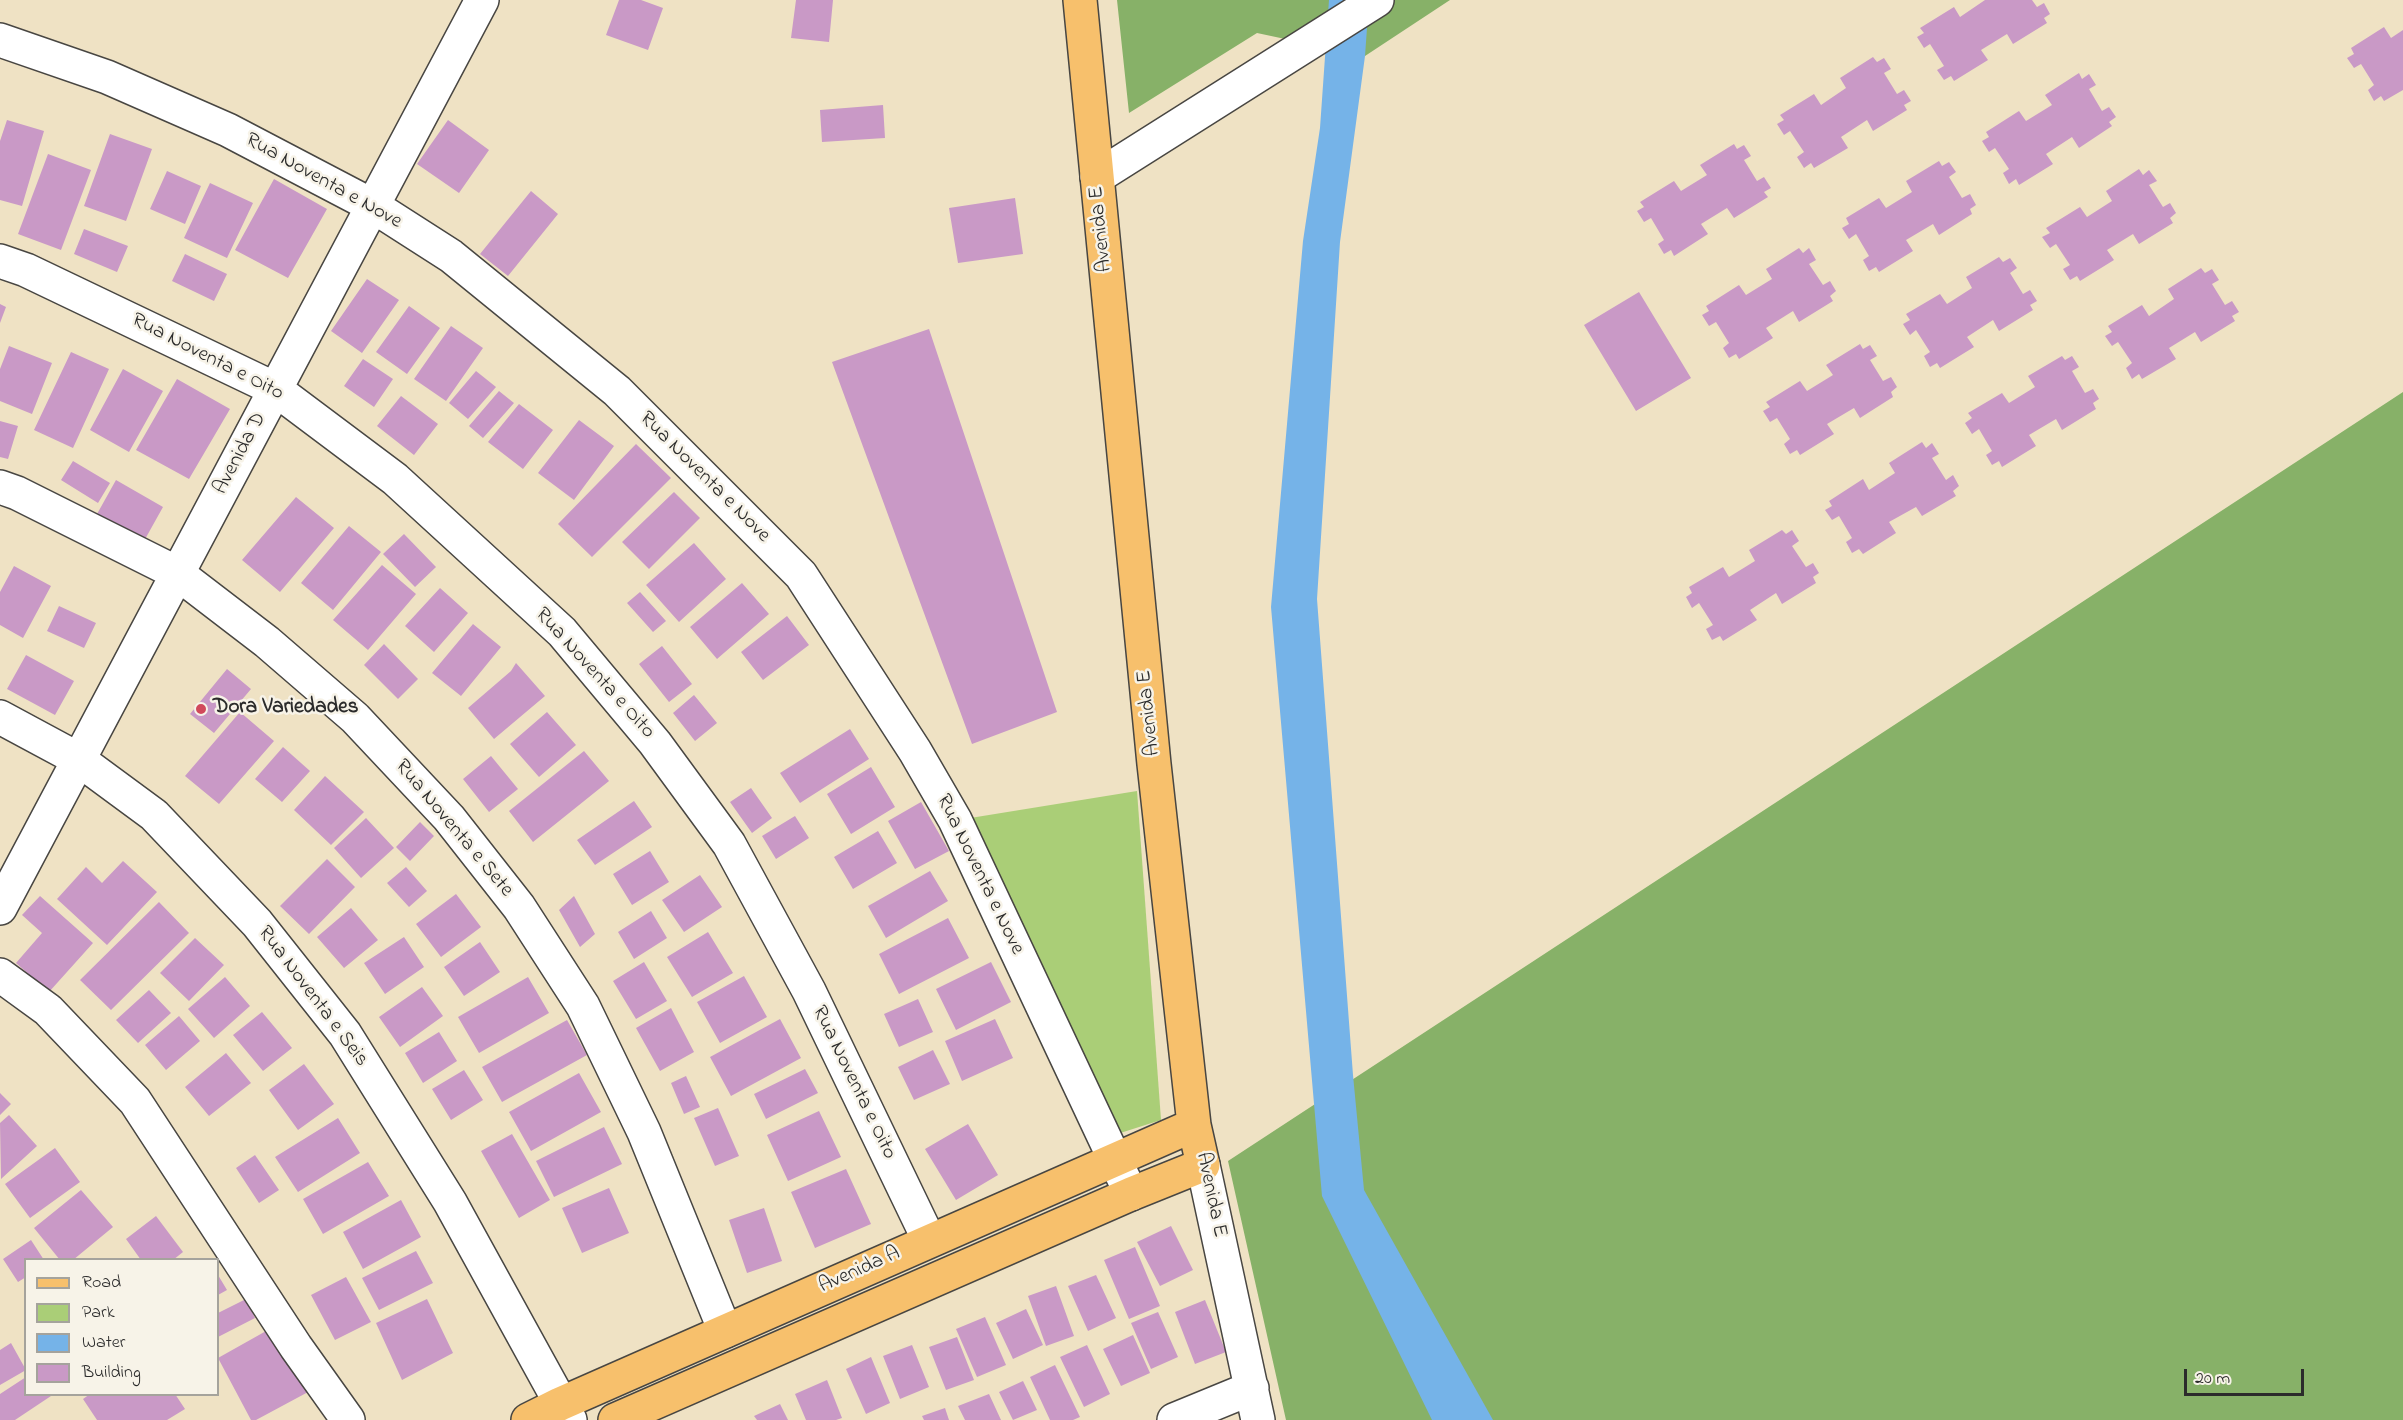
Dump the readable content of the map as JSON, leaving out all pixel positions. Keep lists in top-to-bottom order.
{
  "streets": {
    "main road": ["Avenida E", "Avenida A"],
    "street": [
      "Rua Noventa e Nove",
      "Rua Noventa e Oito",
      "Avenida D",
      "Rua Noventa e Sete",
      "Rua Noventa e Seis"
    ]
  },
  "crossings": [
    ["Rua Noventa e Nove", "Avenida D"],
    ["Rua Noventa e Nove", "Avenida A"],
    ["Avenida E", "Avenida A"],
    ["Rua Noventa e Oito", "Avenida D"],
    ["Rua Noventa e Oito", "Avenida A"],
    ["Avenida D", "Rua Noventa e Sete"],
    ["Avenida D", "Rua Noventa e Seis"],
    ["Rua Noventa e Sete", "Avenida A"],
    ["Rua Noventa e Seis", "Avenida A"]
  ],
  "places": ["Dora Variedades"],
  "legend": [
    "Road",
    "Park",
    "Water",
    "Building"
  ],
  "scale_bar": "20 m"
}
